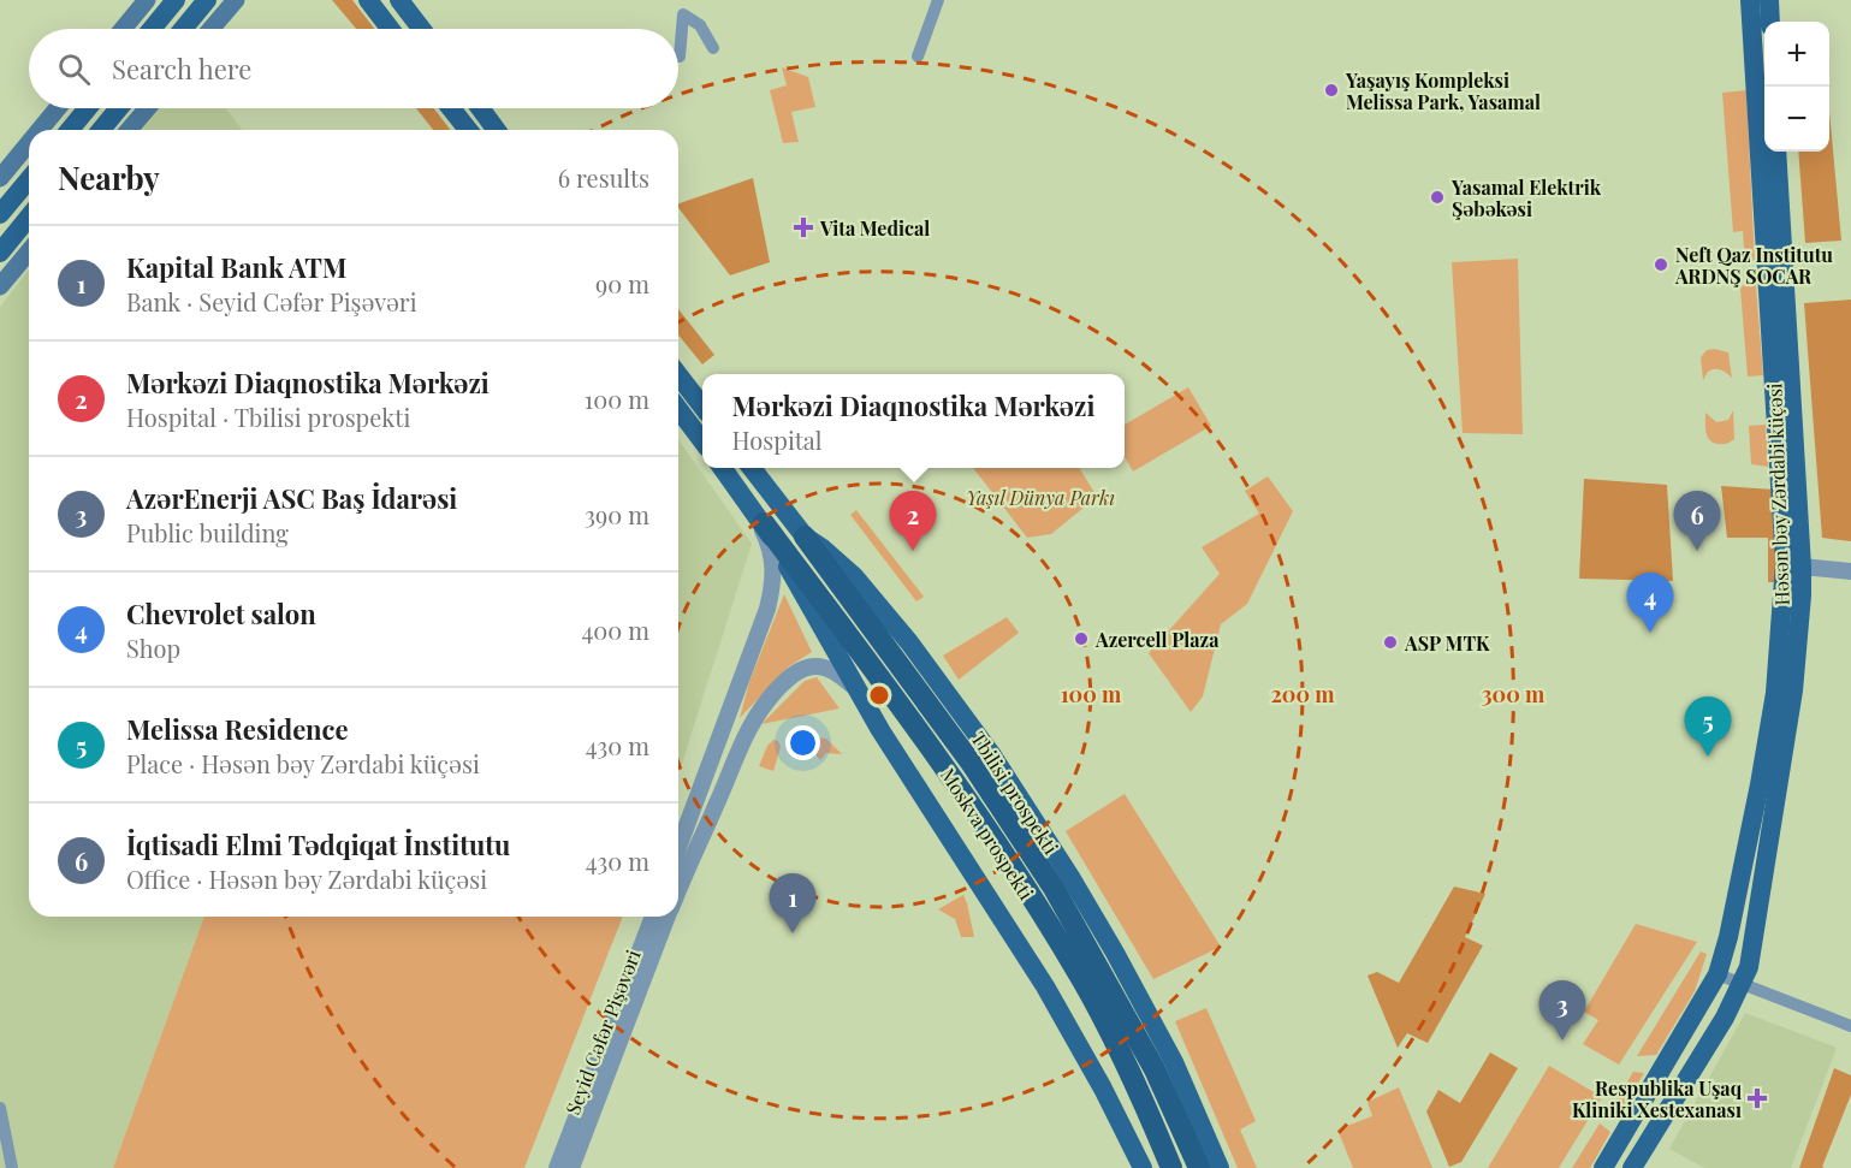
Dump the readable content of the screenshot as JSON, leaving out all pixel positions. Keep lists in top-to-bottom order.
{
  "streets": {
    "highway": ["Moskva prospekti"],
    "main road": ["Həsən bəy Zərdabi küçəsi", "Tbilisi prospekti"],
    "street": ["Seyid Cəfər Pişəvəri"]
  },
  "crossings": [
    ["Tbilisi prospekti", "Moskva prospekti"]
  ],
  "parks": ["Yaşıl Dünya Parkı"],
  "places": {
    "other": [
      "Yaşayış Kompleksi Melissa Park, Yasamal",
      "Yasamal Elektrik Şəbəkəsi",
      "Neft Qaz Institutu ARDNŞ SOCAR",
      "Azercell Plaza",
      "ASP MTK"
    ],
    "health": ["Vita Medical", "Respublika Uşaq Kliniki Xestexanası"]
  },
  "page": {
    "map_buttons": ["+", "−"],
    "search": "Search here",
    "heading": ["Nearby", "6 results"],
    "list": [
      {
        "mark": "1",
        "name": "Kapital Bank ATM",
        "note": "Bank · Seyid Cəfər Pişəvəri",
        "value": "90 m"
      },
      {
        "mark": "2",
        "name": "Mərkəzi Diaqnostika Mərkəzi",
        "note": "Hospital · Tbilisi prospekti",
        "value": "100 m"
      },
      {
        "mark": "3",
        "name": "AzərEnerji ASC Baş İdarəsi",
        "note": "Public building",
        "value": "390 m"
      },
      {
        "mark": "4",
        "name": "Chevrolet salon",
        "note": "Shop",
        "value": "400 m"
      },
      {
        "mark": "5",
        "name": "Melissa Residence",
        "note": "Place · Həsən bəy Zərdabi küçəsi",
        "value": "430 m"
      },
      {
        "mark": "6",
        "name": "İqtisadi Elmi Tədqiqat İnstitutu",
        "note": "Office · Həsən bəy Zərdabi küçəsi",
        "value": "430 m"
      }
    ],
    "popup": ["Mərkəzi Diaqnostika Mərkəzi", "Hospital"],
    "pins": [
      "2",
      "6",
      "4",
      "5",
      "1",
      "3"
    ]
  },
  "rings": ["100 m", "200 m", "300 m"]
}
